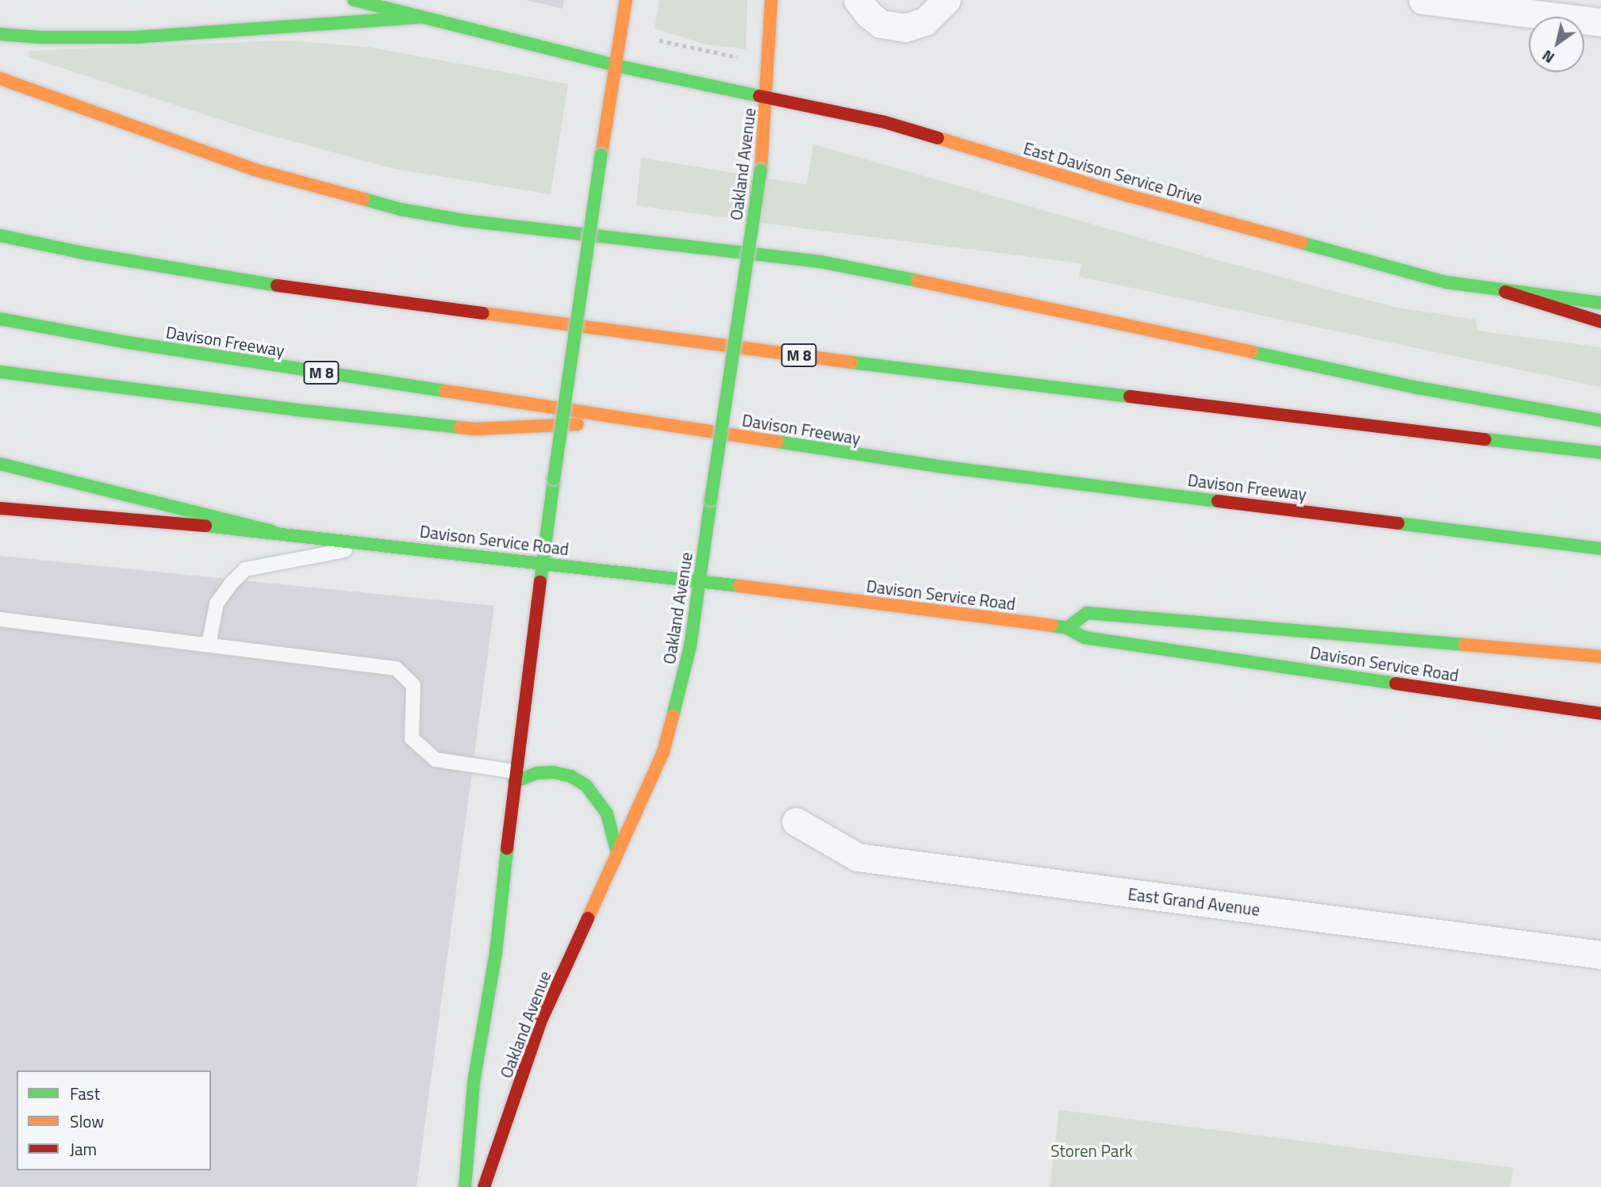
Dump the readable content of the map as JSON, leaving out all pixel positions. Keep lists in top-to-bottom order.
{
  "streets": {
    "main road": [
      "Oakland Avenue",
      "East Davison Service Drive",
      "Davison Freeway",
      "M 8",
      "Davison Service Road"
    ],
    "street": ["East Grand Avenue"]
  },
  "crossings": [
    ["Oakland Avenue", "East Davison Service Drive"],
    ["Oakland Avenue", "Davison Service Road"]
  ],
  "parks": ["Storen Park"],
  "legend": ["Fast", "Slow", "Jam"],
  "north": "bottom left"
}
